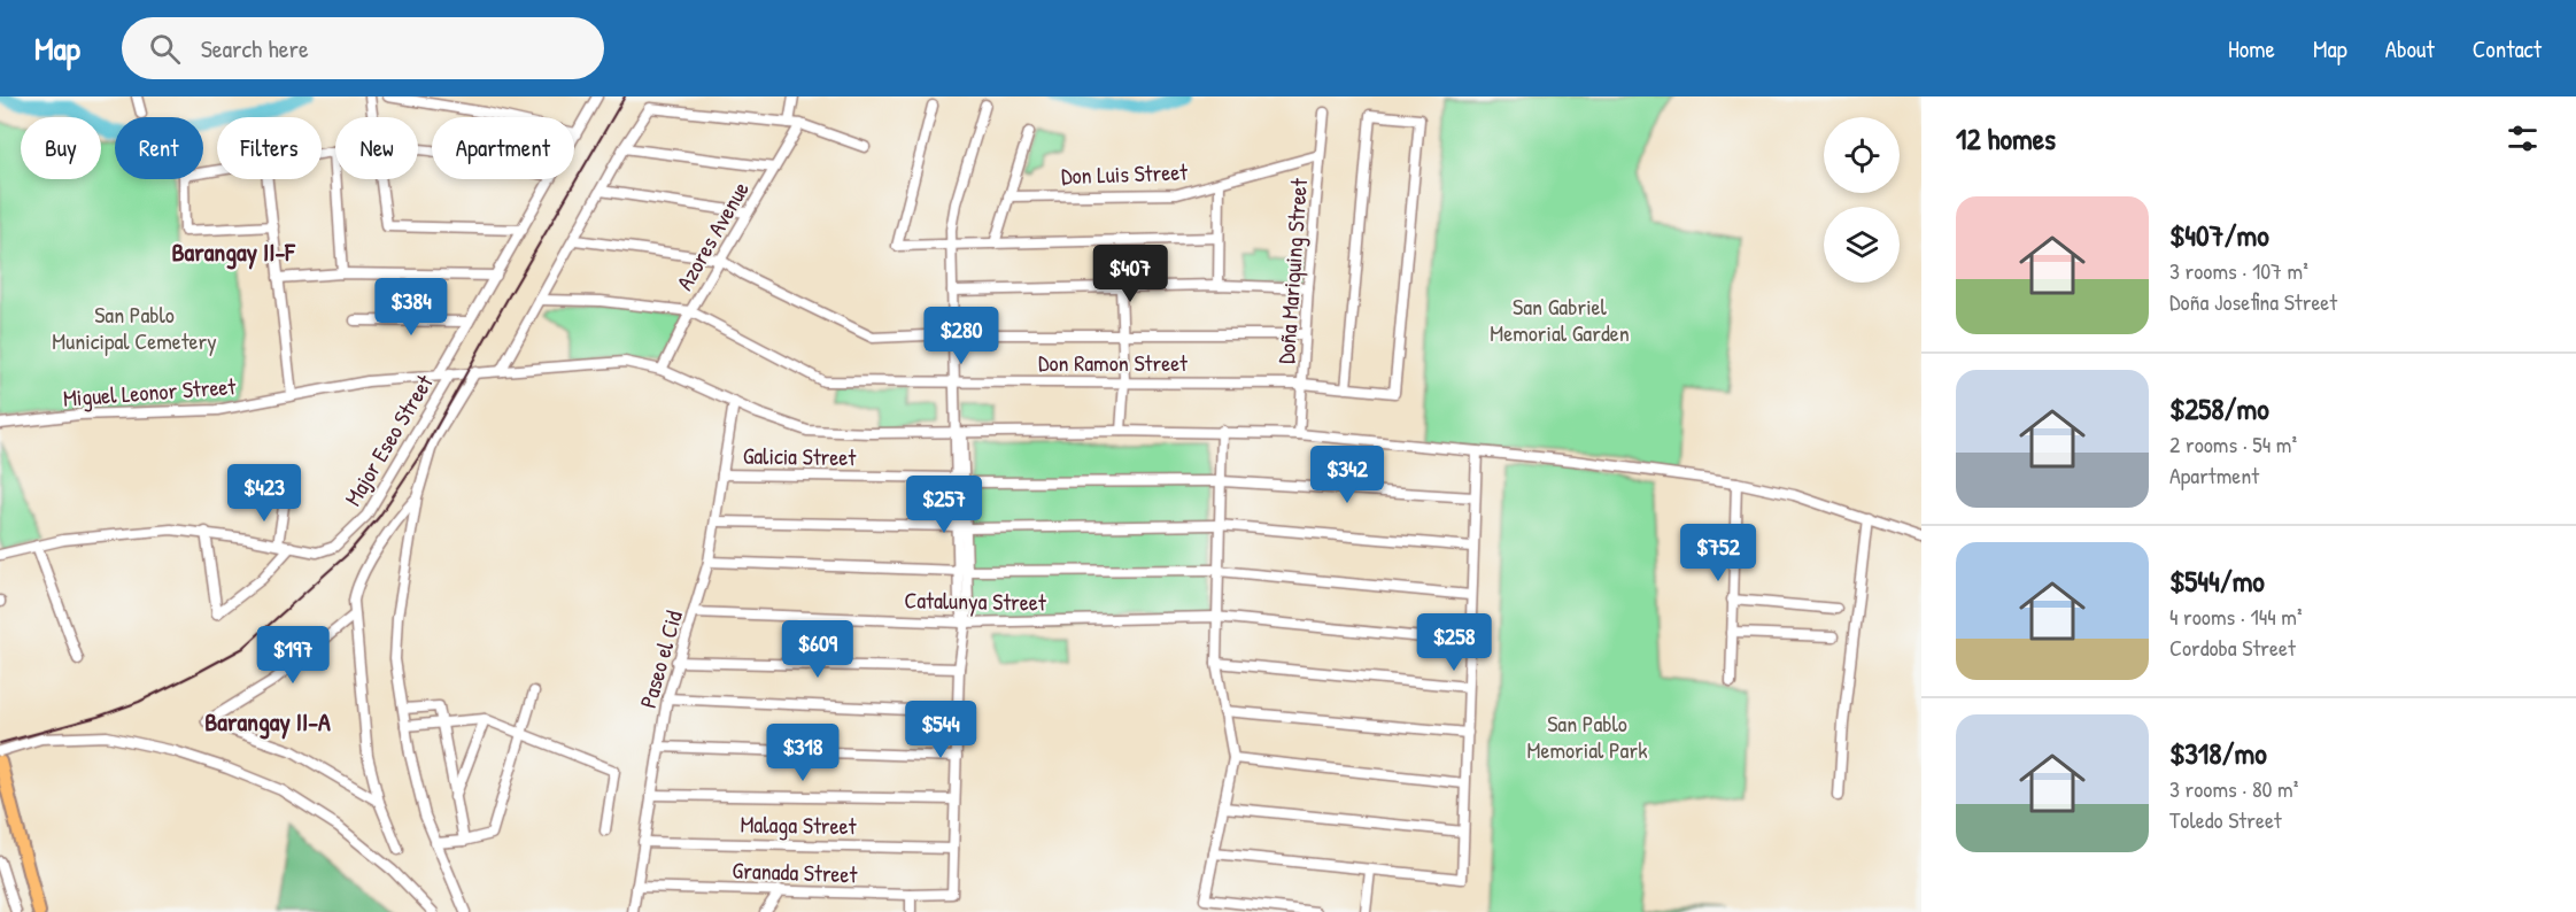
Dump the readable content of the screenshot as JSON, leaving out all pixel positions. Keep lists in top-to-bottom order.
{
  "streets": {
    "street": [
      "Don Luis Street",
      "Azores Avenue",
      "Doña Mariquing Street",
      "Don Ramon Street",
      "Miguel Leonor Street",
      "Major Eseo Street",
      "Galicia Street",
      "Catalunya Street",
      "Paseo el Cid",
      "Malaga Street",
      "Granada Street"
    ]
  },
  "crossings": [
    ["Don Luis Street", "Doña Mariquing Street"],
    ["Azores Avenue", "Don Ramon Street"],
    ["Azores Avenue", "Miguel Leonor Street"],
    ["Doña Mariquing Street", "Don Ramon Street"],
    ["Doña Mariquing Street", "Miguel Leonor Street"],
    ["Miguel Leonor Street", "Major Eseo Street"],
    ["Miguel Leonor Street", "Paseo el Cid"],
    ["Galicia Street", "Paseo el Cid"],
    ["Catalunya Street", "Paseo el Cid"],
    ["Paseo el Cid", "Malaga Street"],
    ["Paseo el Cid", "Granada Street"],
    ["Malaga Street", "Granada Street"]
  ],
  "districts": ["Barangay II-F", "Barangay II-A"],
  "parks": ["San Gabriel Memorial Garden", "San Pablo Municipal Cemetery", "San Pablo Memorial Park"],
  "page": {
    "header": "Map",
    "search": "Search here",
    "nav": [
      "Home",
      "Map",
      "About",
      "Contact"
    ],
    "heading": "12 homes",
    "chip": [
      "Buy",
      "Rent",
      "Filters",
      "New",
      "Apartment"
    ],
    "list": [
      {
        "name": "$407/mo",
        "note": "3 rooms · 107 m² · Doña Josefina Street"
      },
      {
        "name": "$258/mo",
        "note": "2 rooms · 54 m² · Apartment"
      },
      {
        "name": "$544/mo",
        "note": "4 rooms · 144 m² · Cordoba Street"
      },
      {
        "name": "$318/mo",
        "note": "3 rooms · 80 m² · Toledo Street"
      }
    ],
    "price": [
      "$407",
      "$384",
      "$280",
      "$342",
      "$423",
      "$257",
      "$752",
      "$258",
      "$609",
      "$197",
      "$544",
      "$318"
    ]
  }
}
